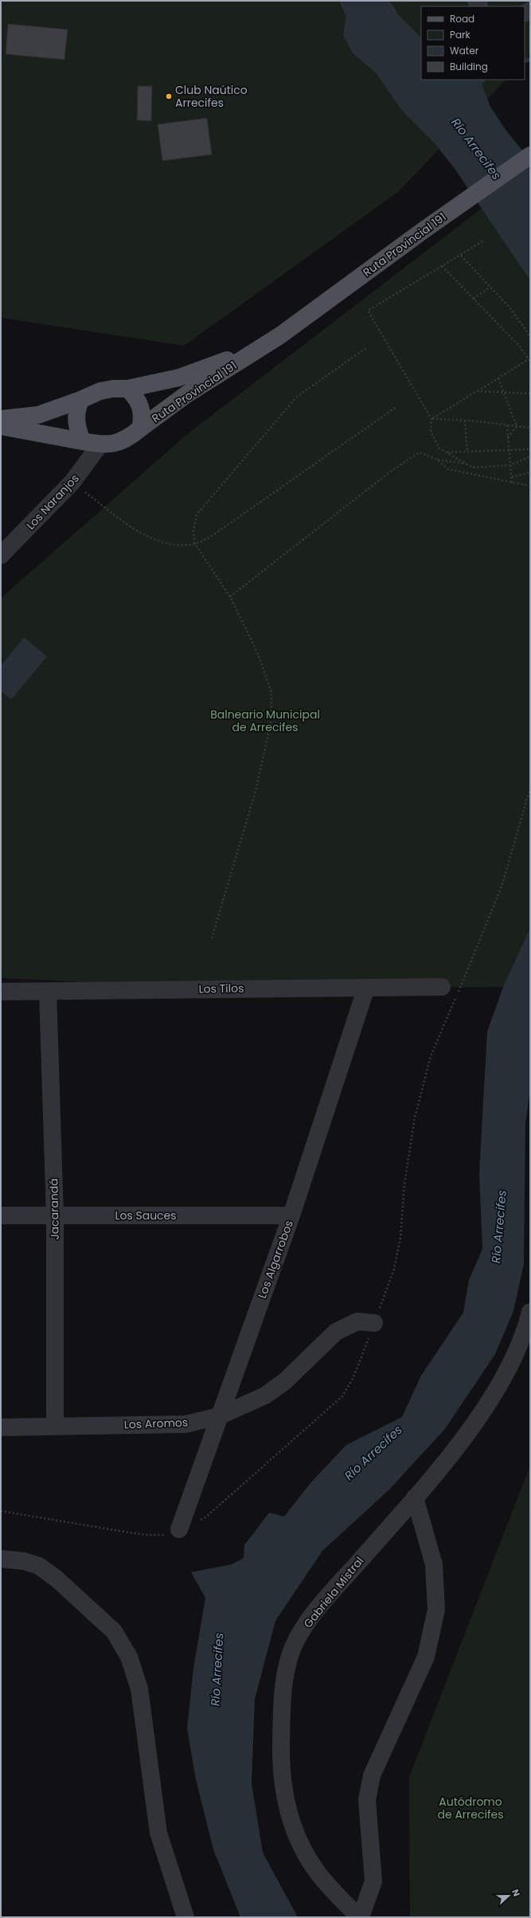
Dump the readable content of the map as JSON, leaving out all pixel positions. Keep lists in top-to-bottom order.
{
  "streets": {
    "main road": ["Ruta Provincial 191"],
    "street": [
      "Los Naranjos",
      "Los Tilos",
      "Jacarandá",
      "Los Sauces",
      "Los Algarrobos",
      "Los Aromos",
      "Gabriela Mistral"
    ]
  },
  "crossings": [
    ["Ruta Provincial 191", "Los Naranjos"],
    ["Los Tilos", "Jacarandá"],
    ["Los Tilos", "Los Algarrobos"],
    ["Jacarandá", "Los Sauces"],
    ["Jacarandá", "Los Aromos"],
    ["Los Sauces", "Los Algarrobos"],
    ["Los Algarrobos", "Los Aromos"]
  ],
  "water": ["Río Arrecifes"],
  "parks": ["Balneario Municipal de Arrecifes", "Autódromo de Arrecifes"],
  "places": ["Club Naútico Arrecifes"],
  "legend": [
    "Road",
    "Park",
    "Water",
    "Building"
  ],
  "north": "right"
}
